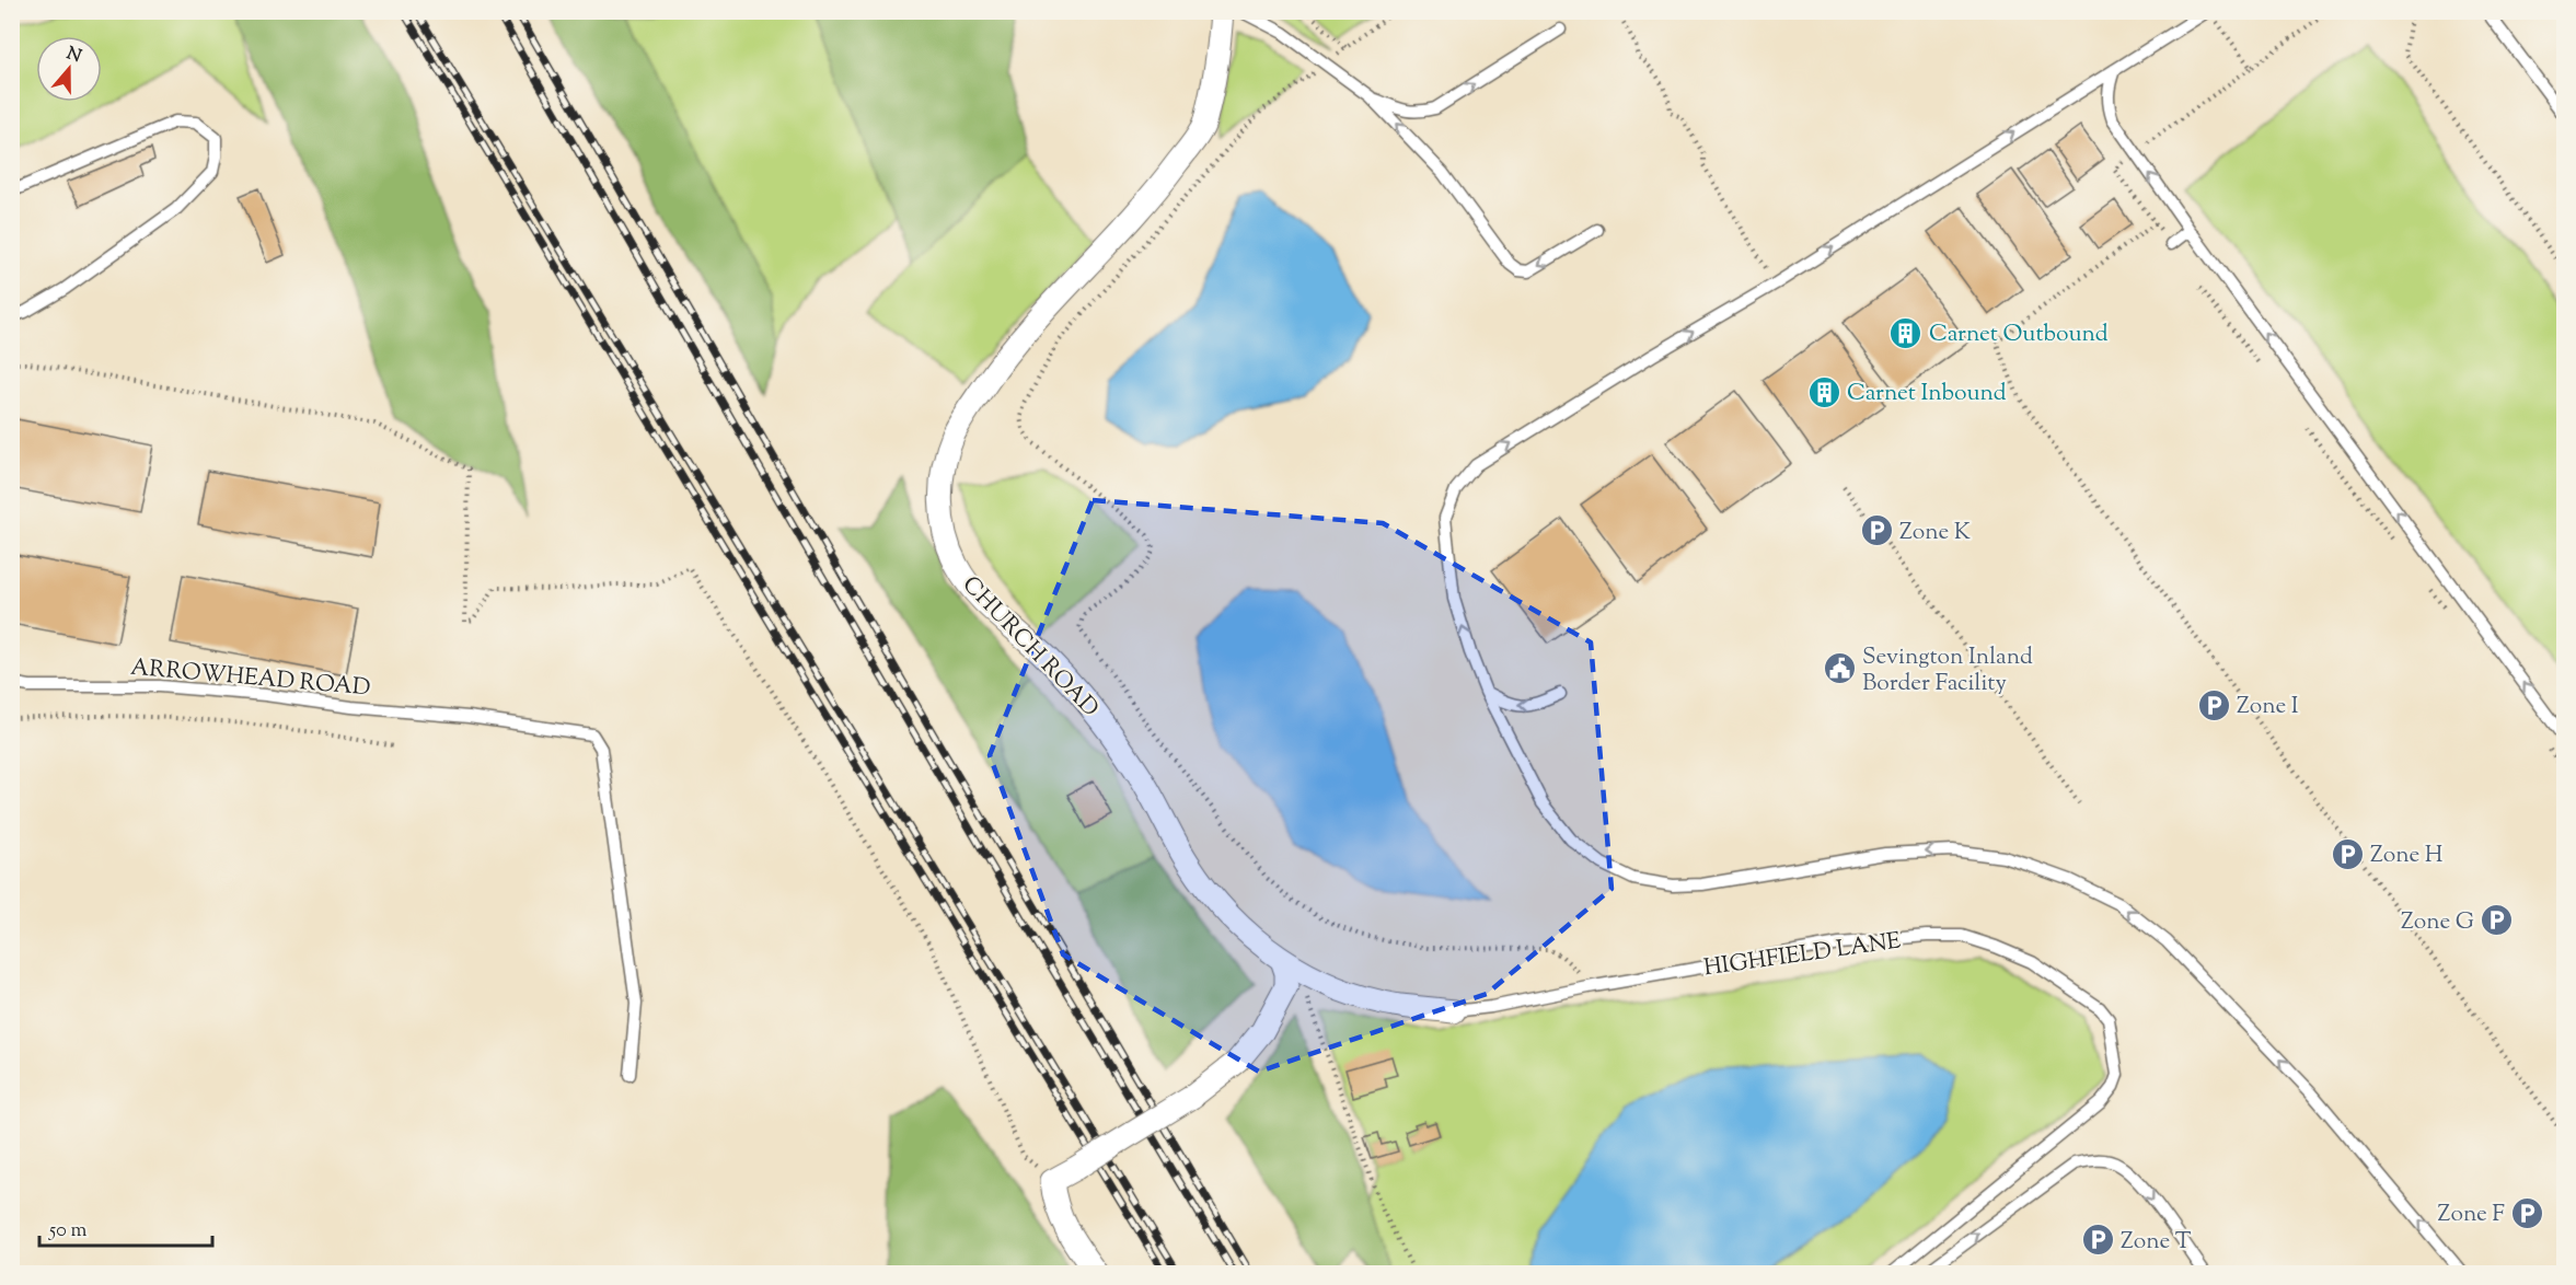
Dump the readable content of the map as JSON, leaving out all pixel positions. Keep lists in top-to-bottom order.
{
  "streets": {
    "street": ["CHURCH ROAD", "HIGHFIELD LANE"],
    "lane": ["ARROWHEAD ROAD"]
  },
  "crossings": [
    ["CHURCH ROAD", "HIGHFIELD LANE"]
  ],
  "places": {
    "building": ["Carnet Outbound", "Carnet Inbound"],
    "parking": [
      "Zone K",
      "Zone I",
      "Zone H",
      "Zone G",
      "Zone F",
      "Zone T"
    ],
    "public building": ["Sevington Inland Border Facility"]
  },
  "scale_bar": "50 m",
  "north": "top"
}
